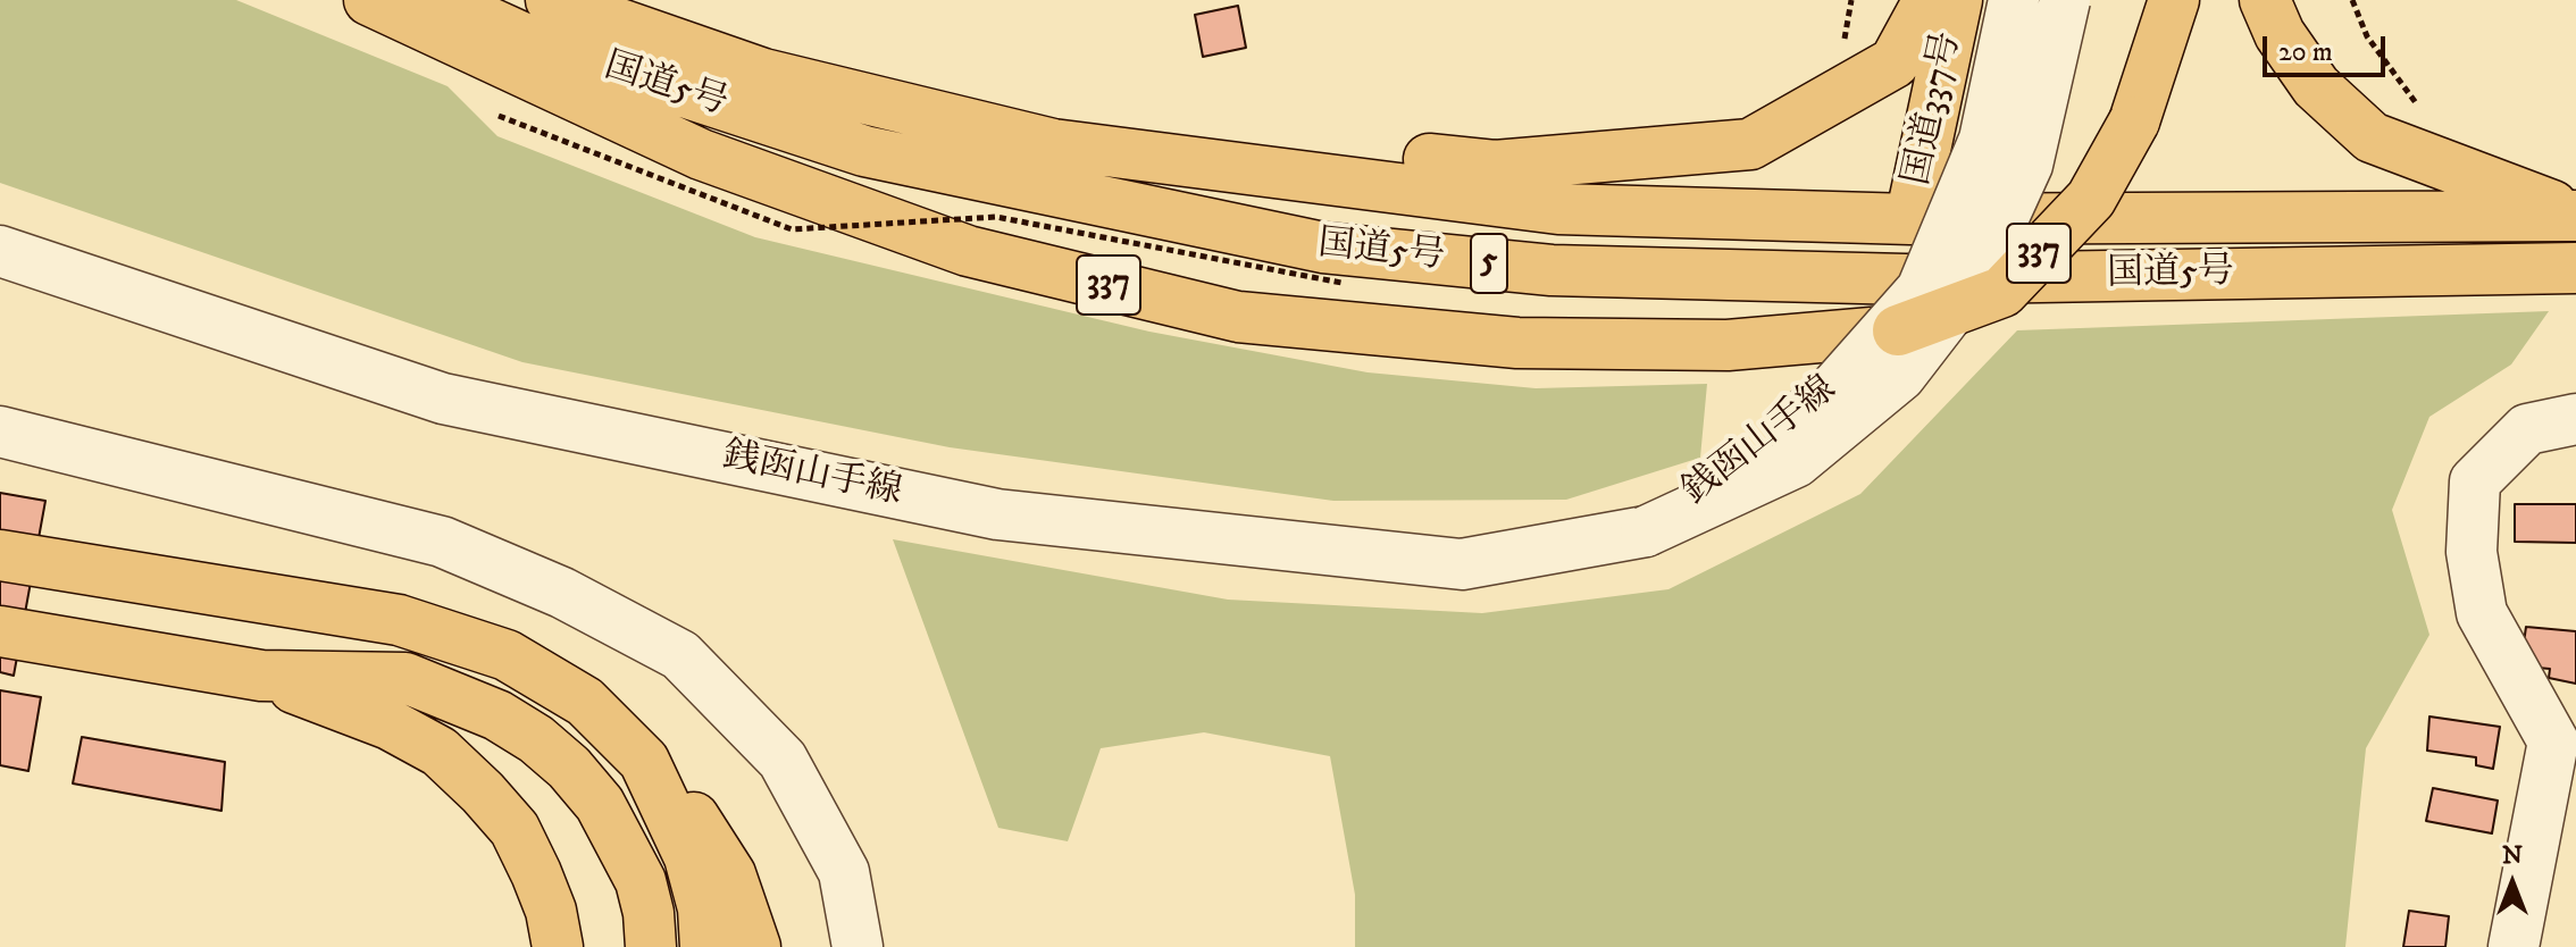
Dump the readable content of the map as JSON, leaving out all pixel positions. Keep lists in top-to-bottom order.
{
  "streets": {
    "highway": [
      "国道5号",
      "国道337号",
      "337",
      "5"
    ],
    "street": ["銭函山手線"]
  },
  "crossings": [
    ["国道5号", "国道337号"]
  ],
  "scale_bar": "20 m",
  "north": "top"
}
